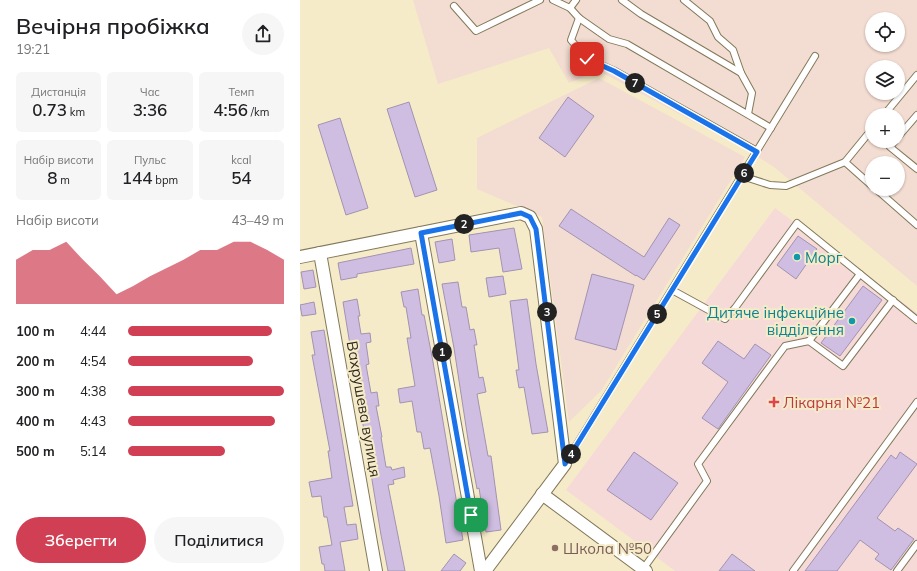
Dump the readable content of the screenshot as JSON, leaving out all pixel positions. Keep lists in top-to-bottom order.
{
  "streets": {
    "street": ["Вахрушева вулиця"]
  },
  "places": {
    "other": ["Морг", "Дитяче інфекційне відділення", "Школа №50"],
    "health": ["Лікарня №21"]
  },
  "page": {
    "heading": ["Вечірня пробіжка", "19:21"],
    "map_buttons": ["+", "−"],
    "stats": [
      ["Дистанція", "0.73 km"],
      ["Час", "3:36"],
      ["Темп", "4:56 /km"],
      ["Набір висоти", "8 m"],
      ["Пульс", "144 bpm"],
      ["kcal", "54"]
    ],
    "pins": [
      "7",
      "6",
      "2",
      "3",
      "5",
      "1",
      "4"
    ],
    "chart": ["Набір висоти", "43–49 m"],
    "list": [
      {
        "name": "100 m",
        "note": "4:44"
      },
      {
        "name": "200 m",
        "note": "4:54"
      },
      {
        "name": "300 m",
        "note": "4:38"
      },
      {
        "name": "400 m",
        "note": "4:43"
      },
      {
        "name": "500 m",
        "note": "5:14"
      }
    ],
    "buttons": ["Зберегти", "Поділитися"]
  }
}
